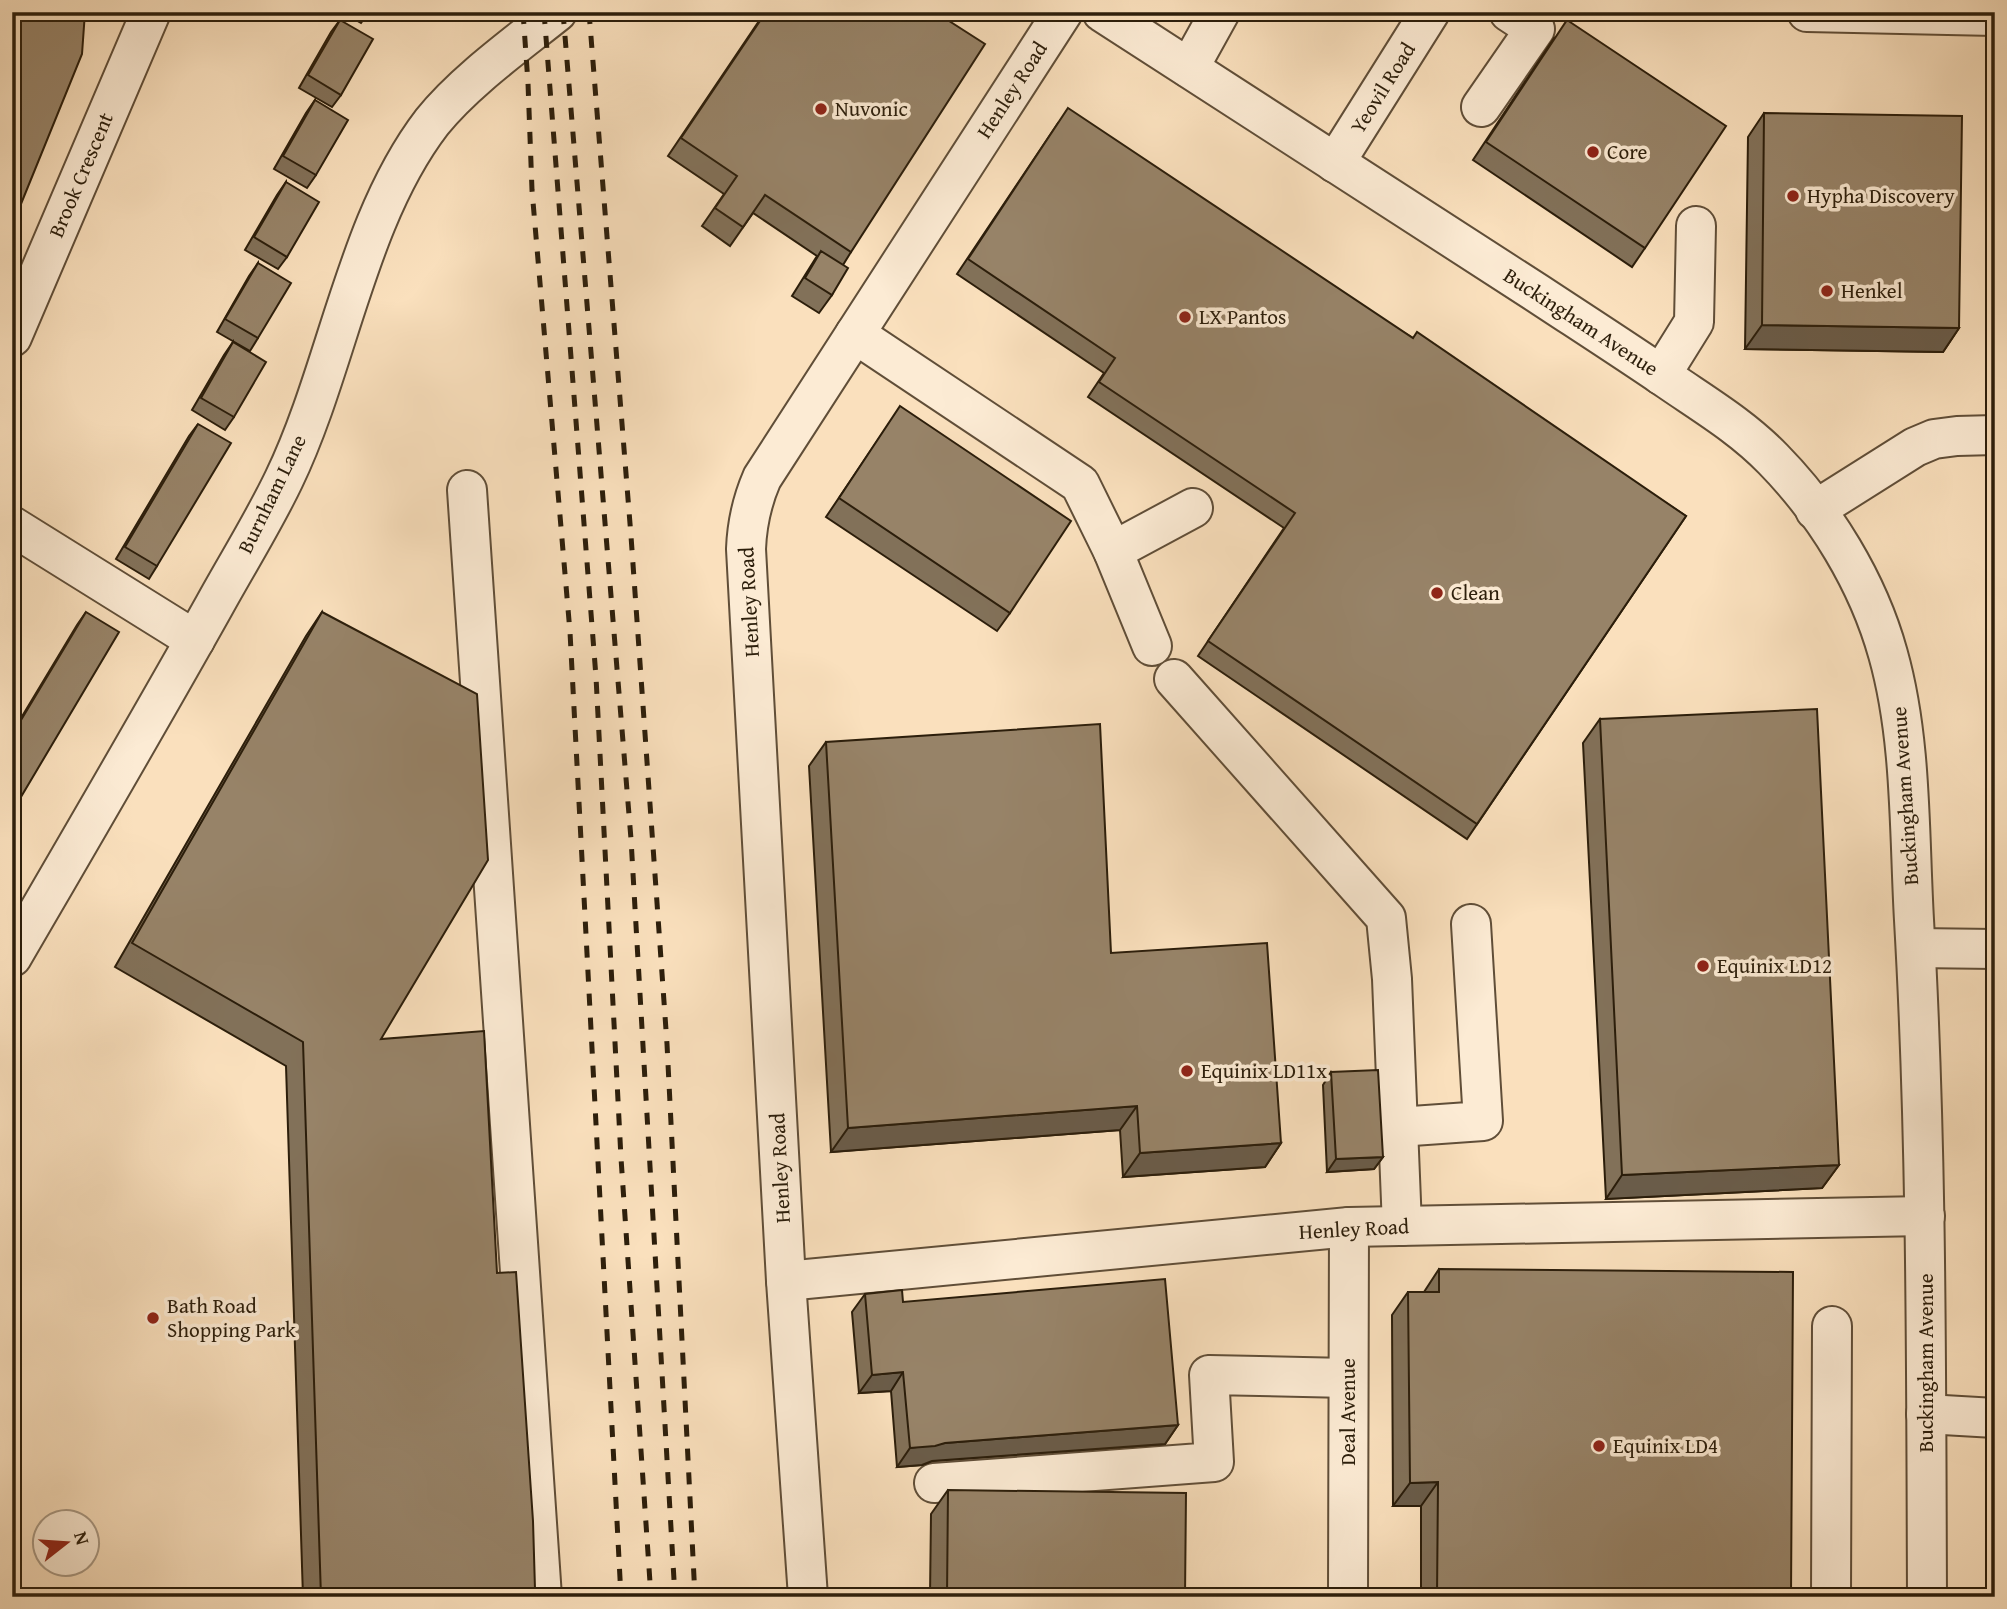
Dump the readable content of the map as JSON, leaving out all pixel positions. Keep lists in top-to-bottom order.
{
  "streets": {
    "street": [
      "Yeovil Road",
      "Henley Road",
      "Brook Crescent",
      "Buckingham Avenue",
      "Burnham Lane",
      "Deal Avenue"
    ]
  },
  "crossings": [
    ["Yeovil Road", "Buckingham Avenue"],
    ["Henley Road", "Buckingham Avenue"],
    ["Henley Road", "Deal Avenue"]
  ],
  "places": [
    "Nuvonic",
    "Core",
    "Hypha Discovery",
    "Henkel",
    "LX Pantos",
    "Clean",
    "Equinix LD12",
    "Equinix LD11x",
    "Bath Road Shopping Park",
    "Equinix LD4"
  ],
  "north": "right"
}
